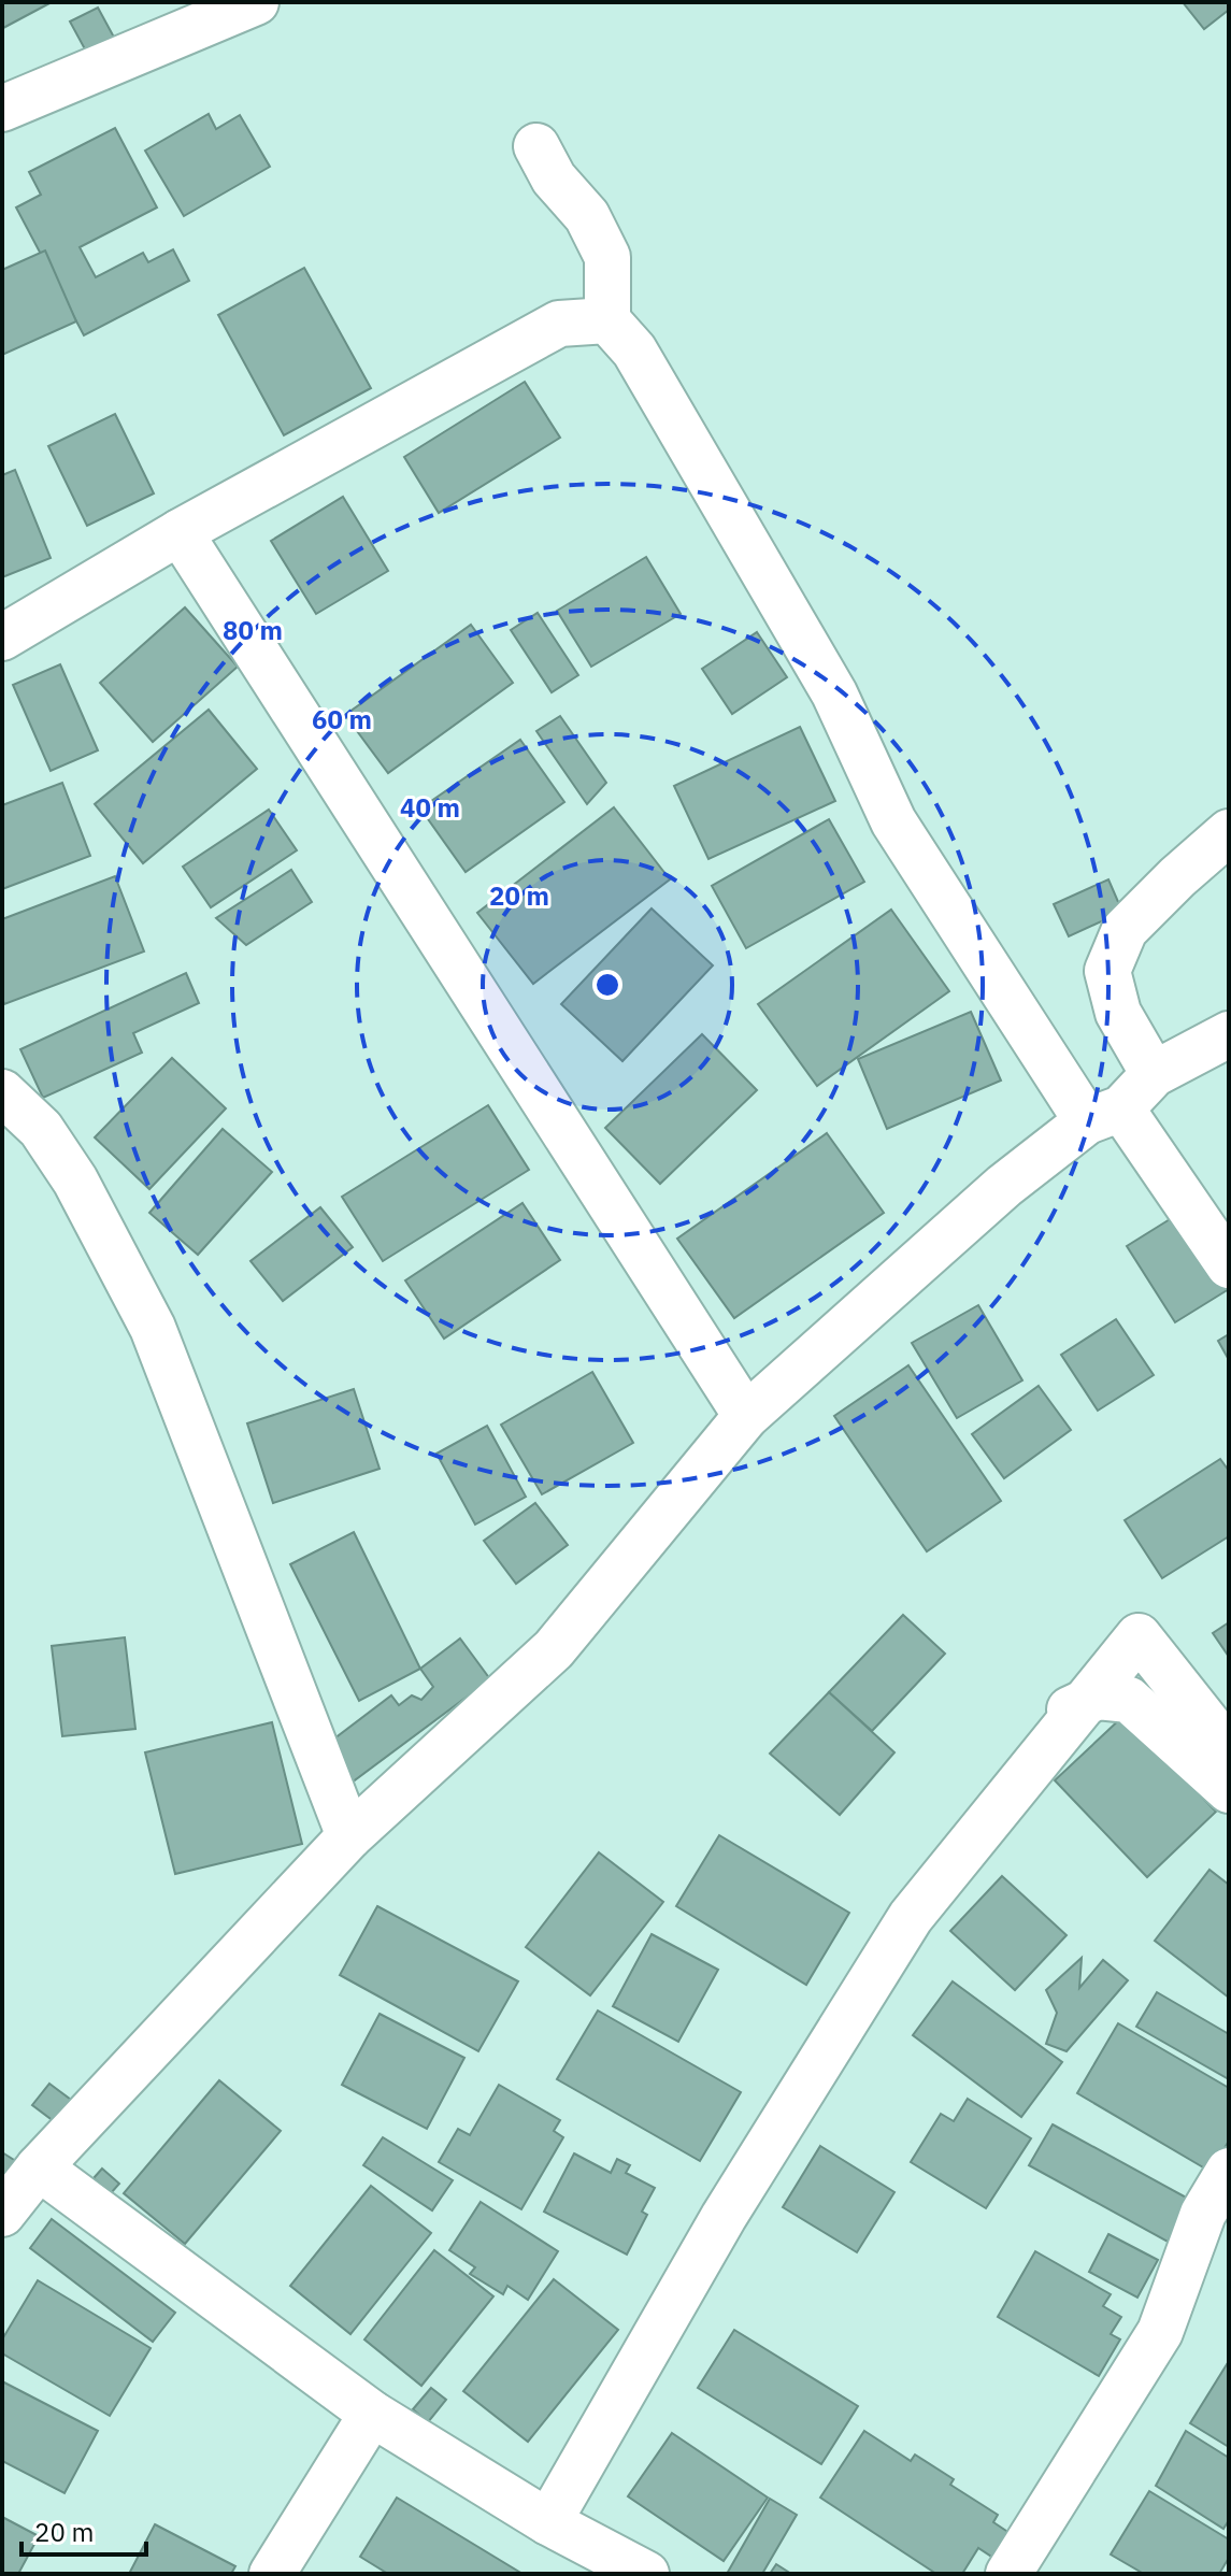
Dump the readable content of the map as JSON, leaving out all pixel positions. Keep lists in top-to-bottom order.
{
  "scale_bar": "20 m",
  "rings": [
    "80 m",
    "60 m",
    "40 m",
    "20 m"
  ]
}
